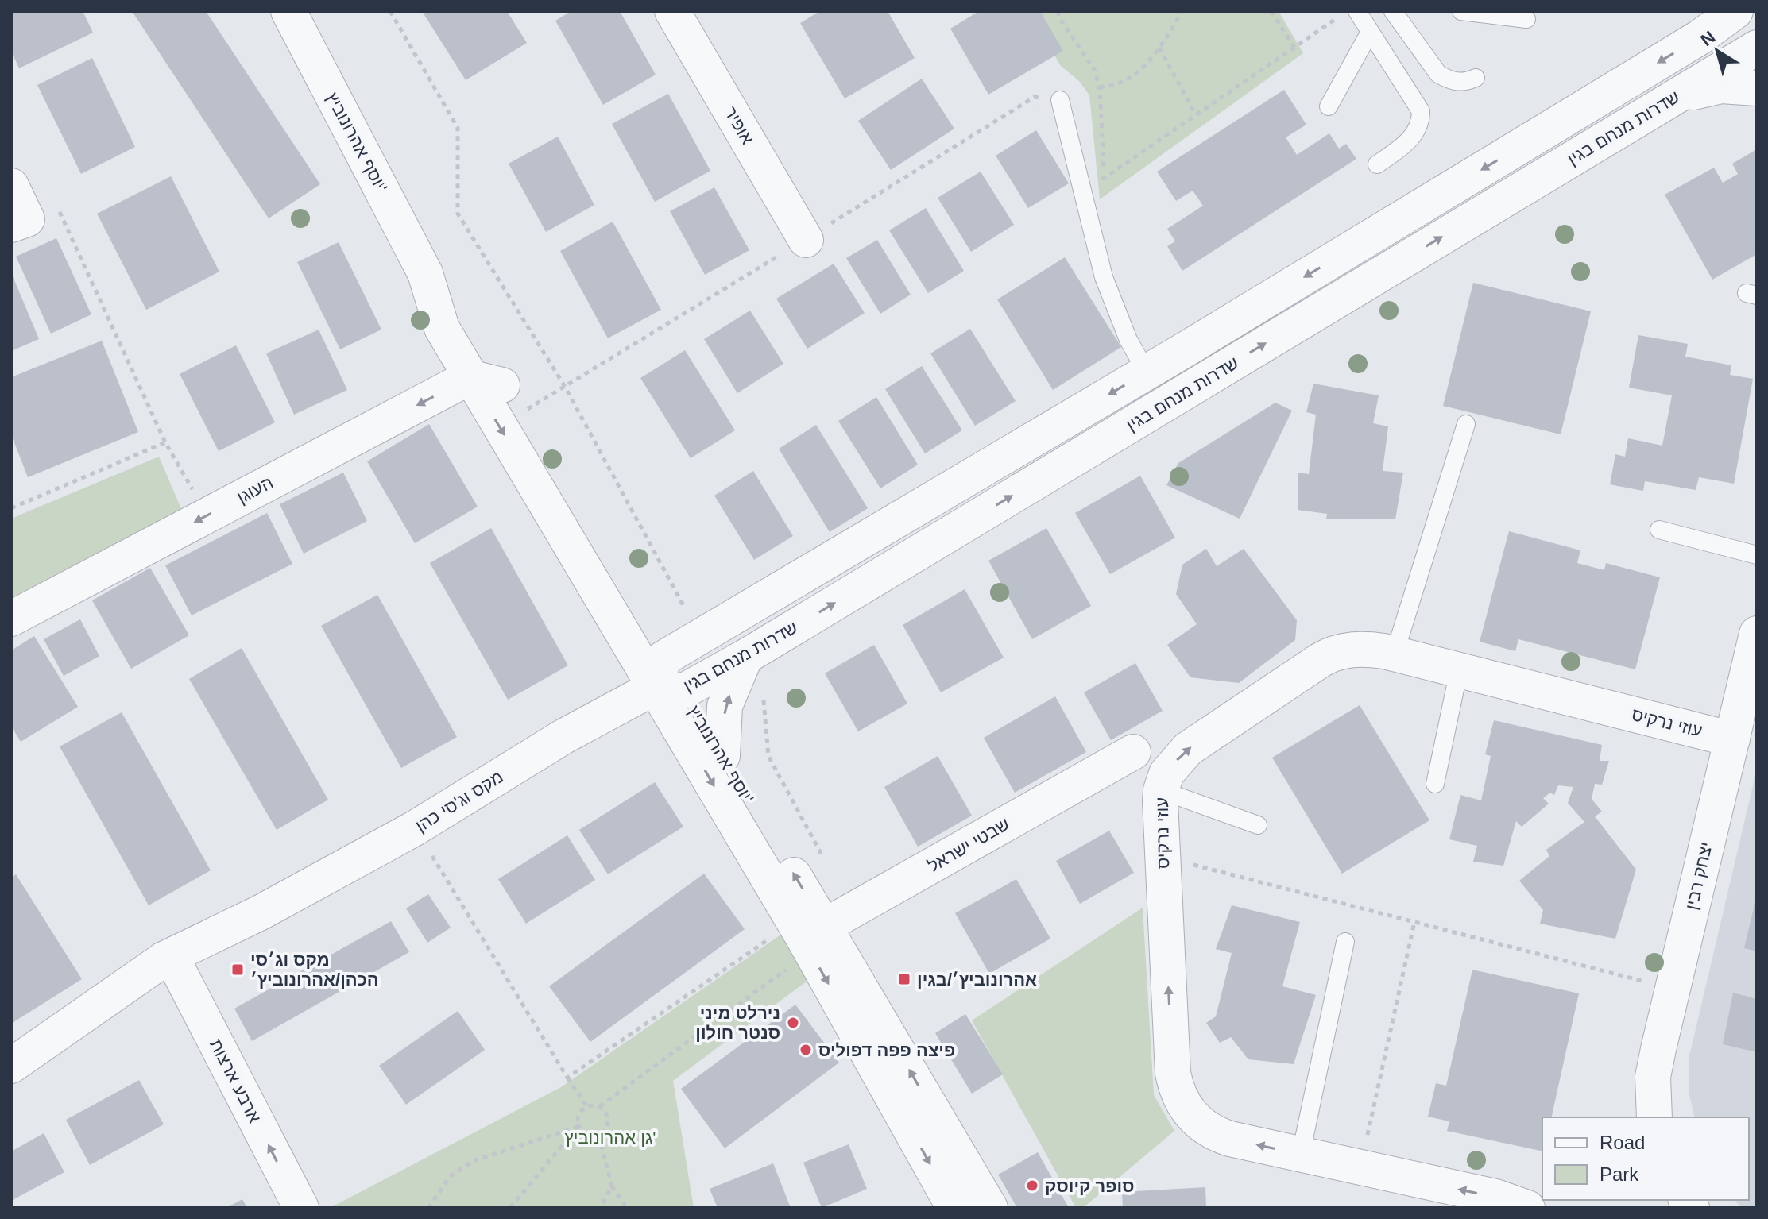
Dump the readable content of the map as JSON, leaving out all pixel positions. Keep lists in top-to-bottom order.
{
  "streets": {
    "street": [
      "אופיר",
      "שדרות מנחם בגין",
      "יוסף אהרונוביץ'",
      "העוגן",
      "עוזי נרקיס",
      "מקס וג'סי כהן",
      "שבטי ישראל",
      "יצחק רבין",
      "ארבע ארצות"
    ]
  },
  "crossings": [
    ["שדרות מנחם בגין", "יוסף אהרונוביץ'"],
    ["שדרות מנחם בגין", "מקס וג'סי כהן"],
    ["יוסף אהרונוביץ'", "העוגן"],
    ["יוסף אהרונוביץ'", "מקס וג'סי כהן"],
    ["יוסף אהרונוביץ'", "שבטי ישראל"],
    ["עוזי נרקיס", "יצחק רבין"],
    ["מקס וג'סי כהן", "ארבע ארצות"]
  ],
  "one_way": ["העוגן", "ארבע ארצות"],
  "parks": ["גן אהרונוביץ'"],
  "places": {
    "transit": ["מקס וג׳סי הכהן/אהרונוביץ׳", "אהרונוביץ׳/בגין"],
    "other": ["נירלט מיני סנטר חולון", "פיצה פפה דפוליס", "סופר קיוסק"]
  },
  "legend": ["Road", "Park"],
  "north": "top left"
}
